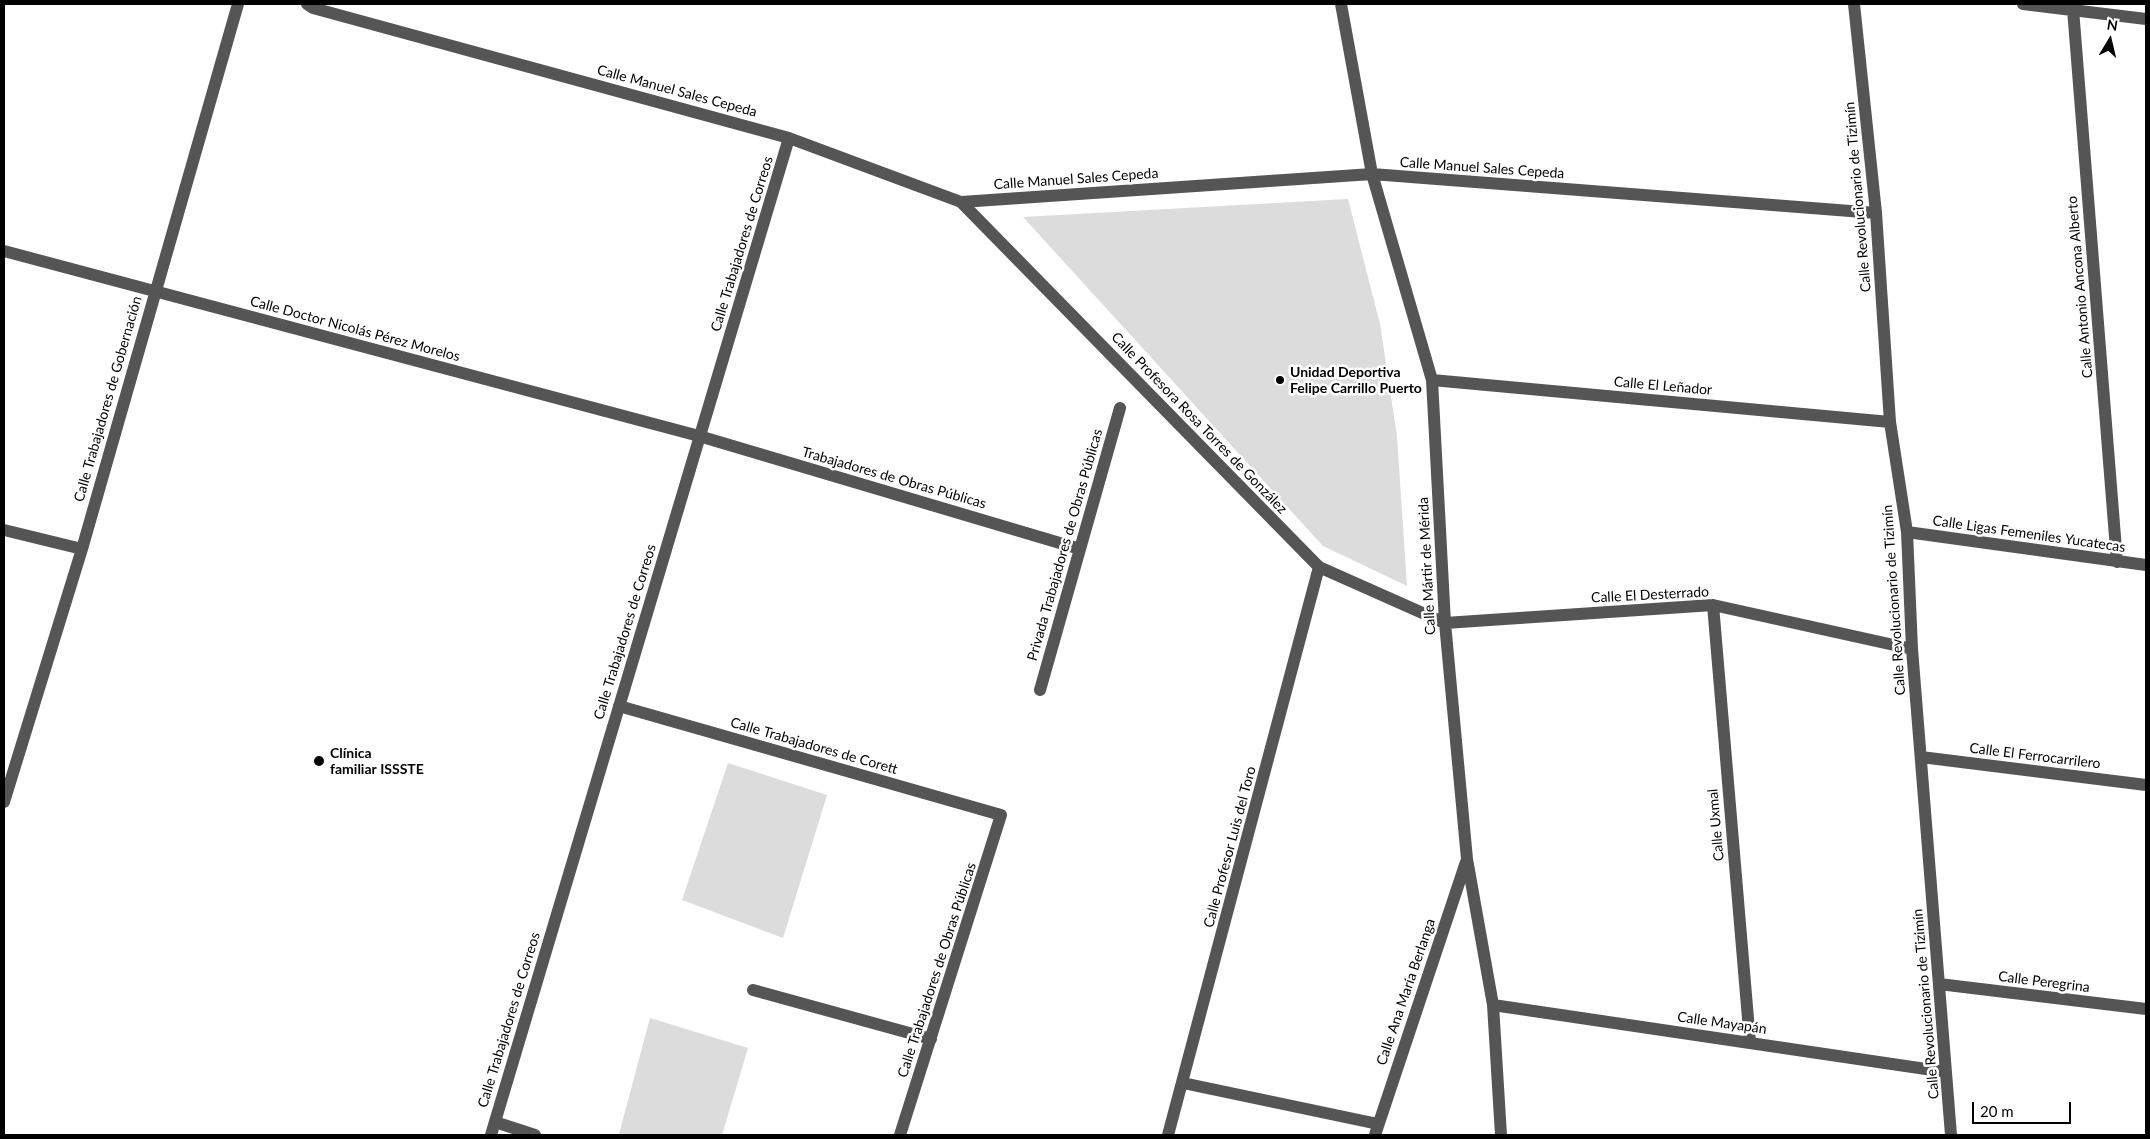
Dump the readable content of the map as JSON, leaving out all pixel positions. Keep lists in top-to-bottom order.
{
  "streets": {
    "street": [
      "Calle Manuel Sales Cepeda",
      "Calle Revolucionario de Tizimín",
      "Calle Trabajadores de Correos",
      "Calle Antonio Ancona Alberto",
      "Calle Doctor Nicolás Pérez Morelos",
      "Calle El Leñador",
      "Calle Trabajadores de Gobernación",
      "Calle Profesora Rosa Torres de González",
      "Trabajadores de Obras Públicas",
      "Calle Ligas Femeniles Yucatecas",
      "Privada Trabajadores de Obras Públicas",
      "Calle Mártir de Mérida",
      "Calle El Desterrado",
      "Calle Trabajadores de Corett",
      "Calle El Ferrocarrilero",
      "Calle Uxmal",
      "Calle Profesor Luis del Toro",
      "Calle Trabajadores de Obras Públicas",
      "Calle Peregrina",
      "Calle Ana María Berlanga",
      "Calle Mayapán"
    ]
  },
  "crossings": [
    ["Calle Manuel Sales Cepeda", "Calle Revolucionario de Tizimín"],
    ["Calle Manuel Sales Cepeda", "Calle Trabajadores de Correos"],
    ["Calle Manuel Sales Cepeda", "Calle Profesora Rosa Torres de González"],
    ["Calle Manuel Sales Cepeda", "Calle Mártir de Mérida"],
    ["Calle Revolucionario de Tizimín", "Calle El Leñador"],
    ["Calle Revolucionario de Tizimín", "Calle Ligas Femeniles Yucatecas"],
    ["Calle Revolucionario de Tizimín", "Calle El Desterrado"],
    ["Calle Revolucionario de Tizimín", "Calle El Ferrocarrilero"],
    ["Calle Revolucionario de Tizimín", "Calle Peregrina"],
    ["Calle Revolucionario de Tizimín", "Calle Mayapán"],
    ["Calle Trabajadores de Correos", "Calle Doctor Nicolás Pérez Morelos"],
    ["Calle Trabajadores de Correos", "Trabajadores de Obras Públicas"],
    ["Calle Trabajadores de Correos", "Calle Trabajadores de Corett"],
    ["Calle Antonio Ancona Alberto", "Calle Ligas Femeniles Yucatecas"],
    ["Calle Doctor Nicolás Pérez Morelos", "Calle Trabajadores de Gobernación"],
    ["Calle Doctor Nicolás Pérez Morelos", "Trabajadores de Obras Públicas"],
    ["Calle El Leñador", "Calle Mártir de Mérida"],
    ["Calle Profesora Rosa Torres de González", "Calle Mártir de Mérida"],
    ["Calle Profesora Rosa Torres de González", "Calle El Desterrado"],
    ["Calle Profesora Rosa Torres de González", "Calle Profesor Luis del Toro"],
    ["Trabajadores de Obras Públicas", "Privada Trabajadores de Obras Públicas"],
    ["Calle Mártir de Mérida", "Calle El Desterrado"],
    ["Calle Mártir de Mérida", "Calle Ana María Berlanga"],
    ["Calle Mártir de Mérida", "Calle Mayapán"],
    ["Calle El Desterrado", "Calle Uxmal"],
    ["Calle Trabajadores de Corett", "Calle Trabajadores de Obras Públicas"],
    ["Calle Uxmal", "Calle Mayapán"]
  ],
  "places": ["Unidad Deportiva Felipe Carrillo Puerto", "Clínica familiar ISSSTE"],
  "scale_bar": "20 m",
  "north": "top"
}
